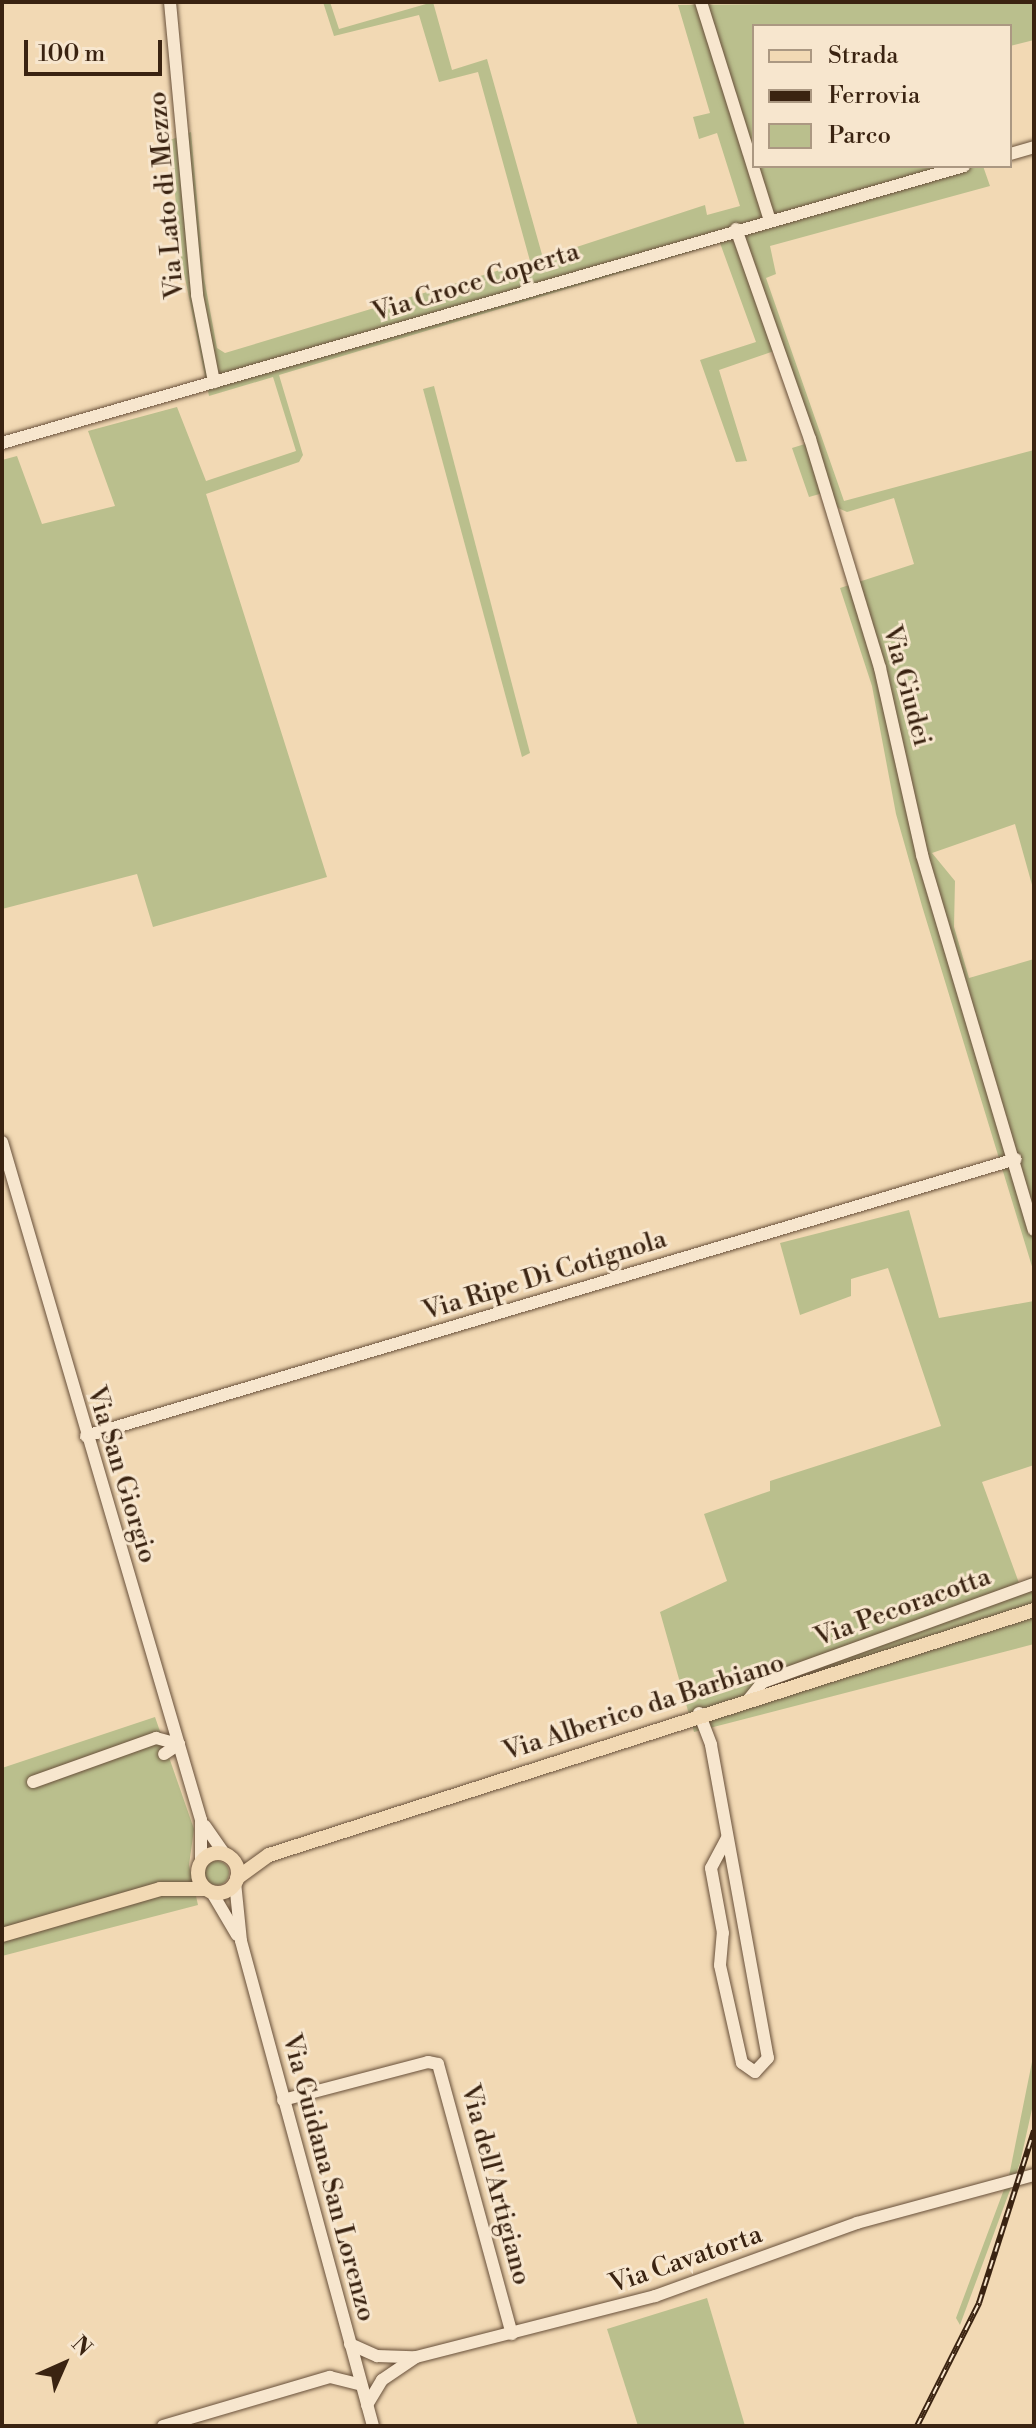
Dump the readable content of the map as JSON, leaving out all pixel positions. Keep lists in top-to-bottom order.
{
  "streets": {
    "main road": ["Via Alberico da Barbiano"],
    "street": [
      "Via Lato di Mezzo",
      "Via Croce Coperta",
      "Via Giudei",
      "Via Ripe Di Cotignola",
      "Via San Giorgio",
      "Via Pecoracotta",
      "Via Guidana San Lorenzo",
      "Via dell'Artigiano",
      "Via Cavatorta"
    ]
  },
  "crossings": [
    ["Via Lato di Mezzo", "Via Croce Coperta"],
    ["Via Croce Coperta", "Via Giudei"],
    ["Via Giudei", "Via Ripe Di Cotignola"],
    ["Via Ripe Di Cotignola", "Via San Giorgio"],
    ["Via San Giorgio", "Via Alberico da Barbiano"],
    ["Via Pecoracotta", "Via Alberico da Barbiano"],
    ["Via Guidana San Lorenzo", "Via dell'Artigiano"],
    ["Via Guidana San Lorenzo", "Via Cavatorta"],
    ["Via dell'Artigiano", "Via Cavatorta"]
  ],
  "legend": ["Strada", "Ferrovia", "Parco"],
  "scale_bar": "100 m",
  "north": "top right"
}
